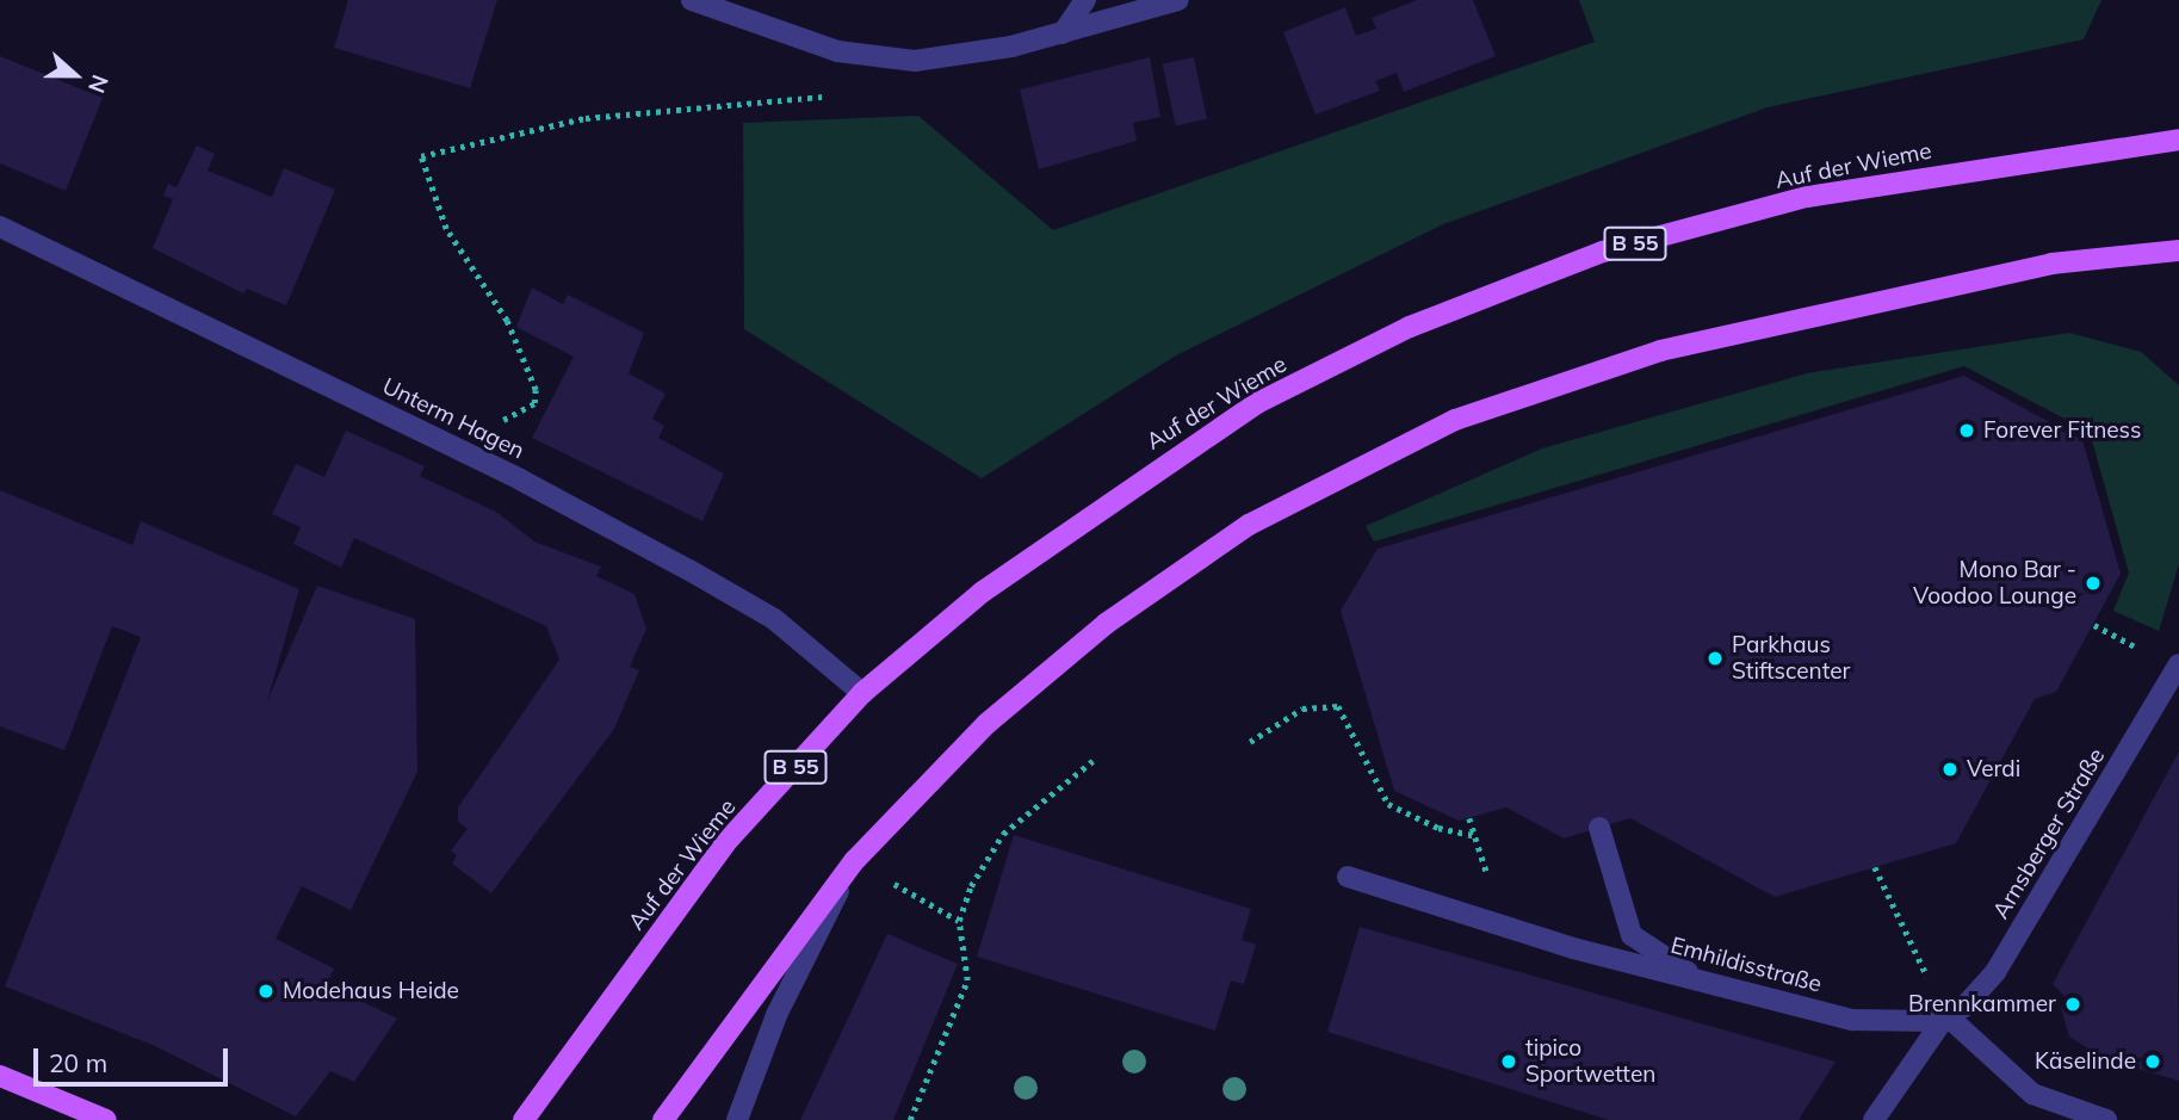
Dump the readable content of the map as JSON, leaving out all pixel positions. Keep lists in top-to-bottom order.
{
  "streets": {
    "main road": ["Auf der Wieme", "B 55"],
    "street": ["Unterm Hagen", "Arnsberger Straße", "Emhildisstraße"]
  },
  "crossings": [
    ["Auf der Wieme", "Unterm Hagen"],
    ["Arnsberger Straße", "Emhildisstraße"]
  ],
  "places": [
    "Forever Fitness",
    "Mono Bar - Voodoo Lounge",
    "Parkhaus Stiftscenter",
    "Verdi",
    "Modehaus Heide",
    "Brennkammer",
    "tipico Sportwetten",
    "Käselinde"
  ],
  "scale_bar": "20 m",
  "north": "right"
}
